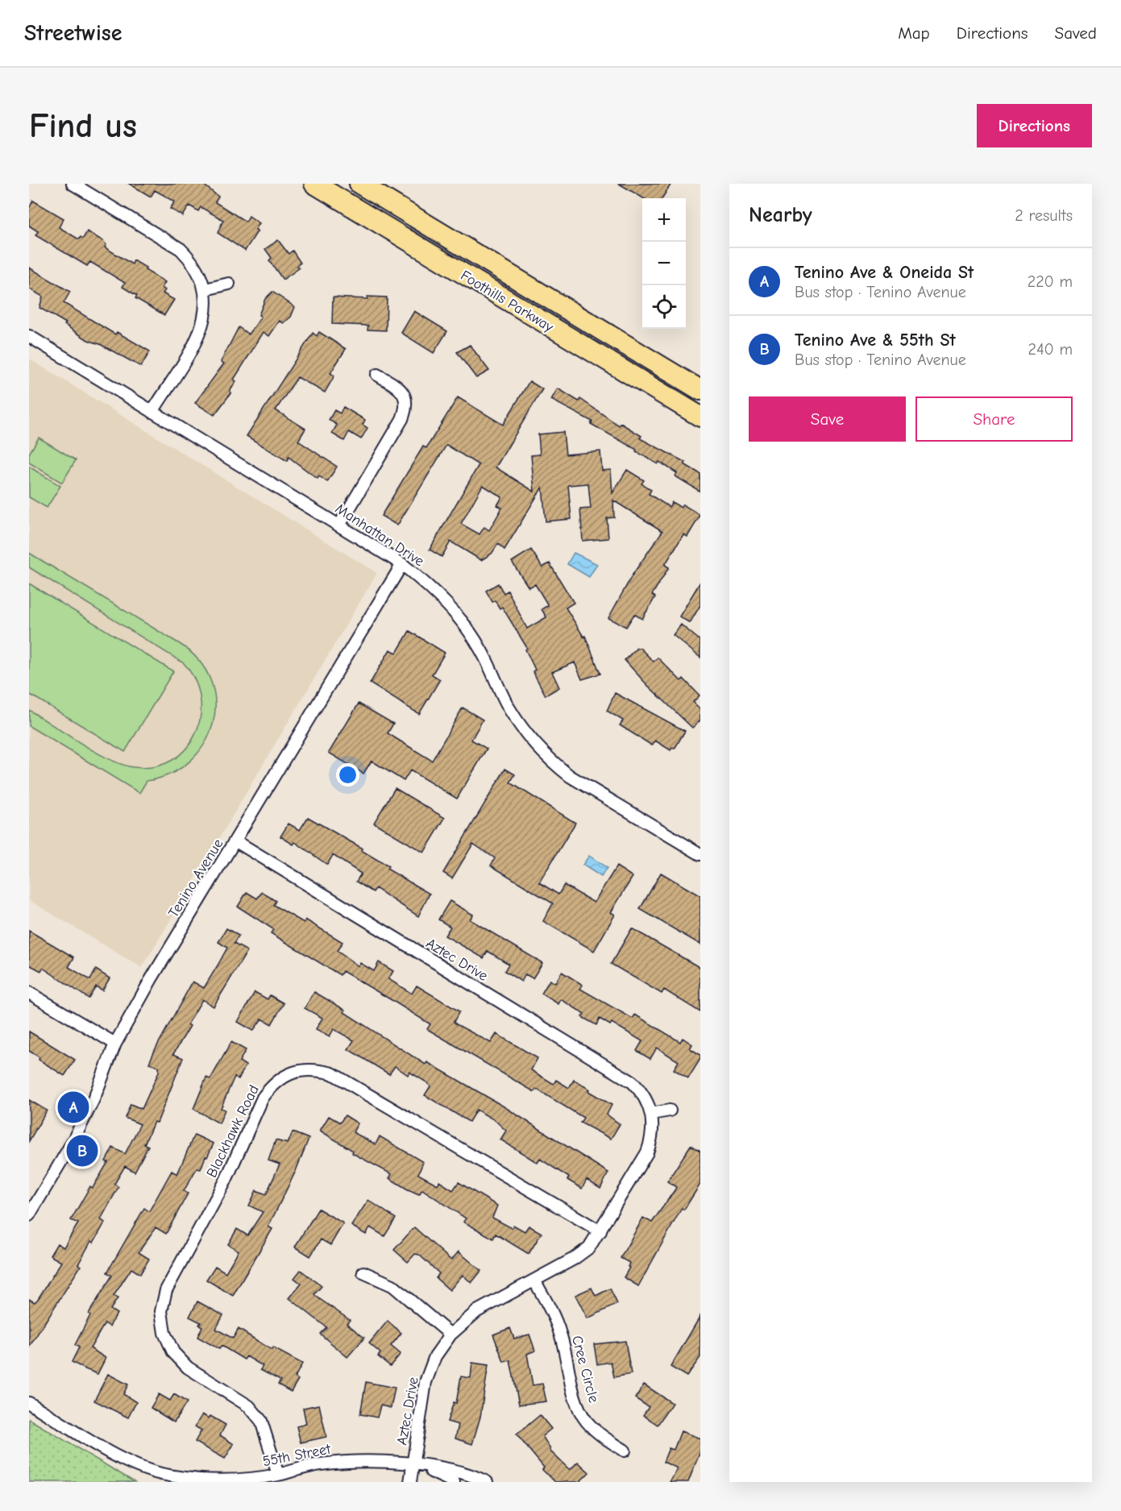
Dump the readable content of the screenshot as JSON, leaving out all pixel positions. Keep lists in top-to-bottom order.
{
  "streets": {
    "highway": ["Foothills Parkway"],
    "street": [
      "Manhattan Drive",
      "Tenino Avenue",
      "Aztec Drive",
      "Blackhawk Road",
      "Cree Circle",
      "55th Street"
    ]
  },
  "crossings": [
    ["Manhattan Drive", "Tenino Avenue"],
    ["Tenino Avenue", "Aztec Drive"],
    ["Aztec Drive", "Blackhawk Road"],
    ["Aztec Drive", "Cree Circle"],
    ["Aztec Drive", "55th Street"],
    ["Blackhawk Road", "55th Street"]
  ],
  "page": {
    "header": "Streetwise",
    "nav": ["Map", "Directions", "Saved"],
    "buttons": [
      "Directions",
      ["Save", "Share"]
    ],
    "title": "Find us",
    "heading": ["Nearby", "2 results"],
    "map_buttons": ["+", "−"],
    "list": [
      {
        "mark": "A",
        "name": "Tenino Ave & Oneida St",
        "note": "Bus stop · Tenino Avenue",
        "value": "220 m"
      },
      {
        "mark": "B",
        "name": "Tenino Ave & 55th St",
        "note": "Bus stop · Tenino Avenue",
        "value": "240 m"
      }
    ],
    "pins": ["A", "B"]
  }
}
